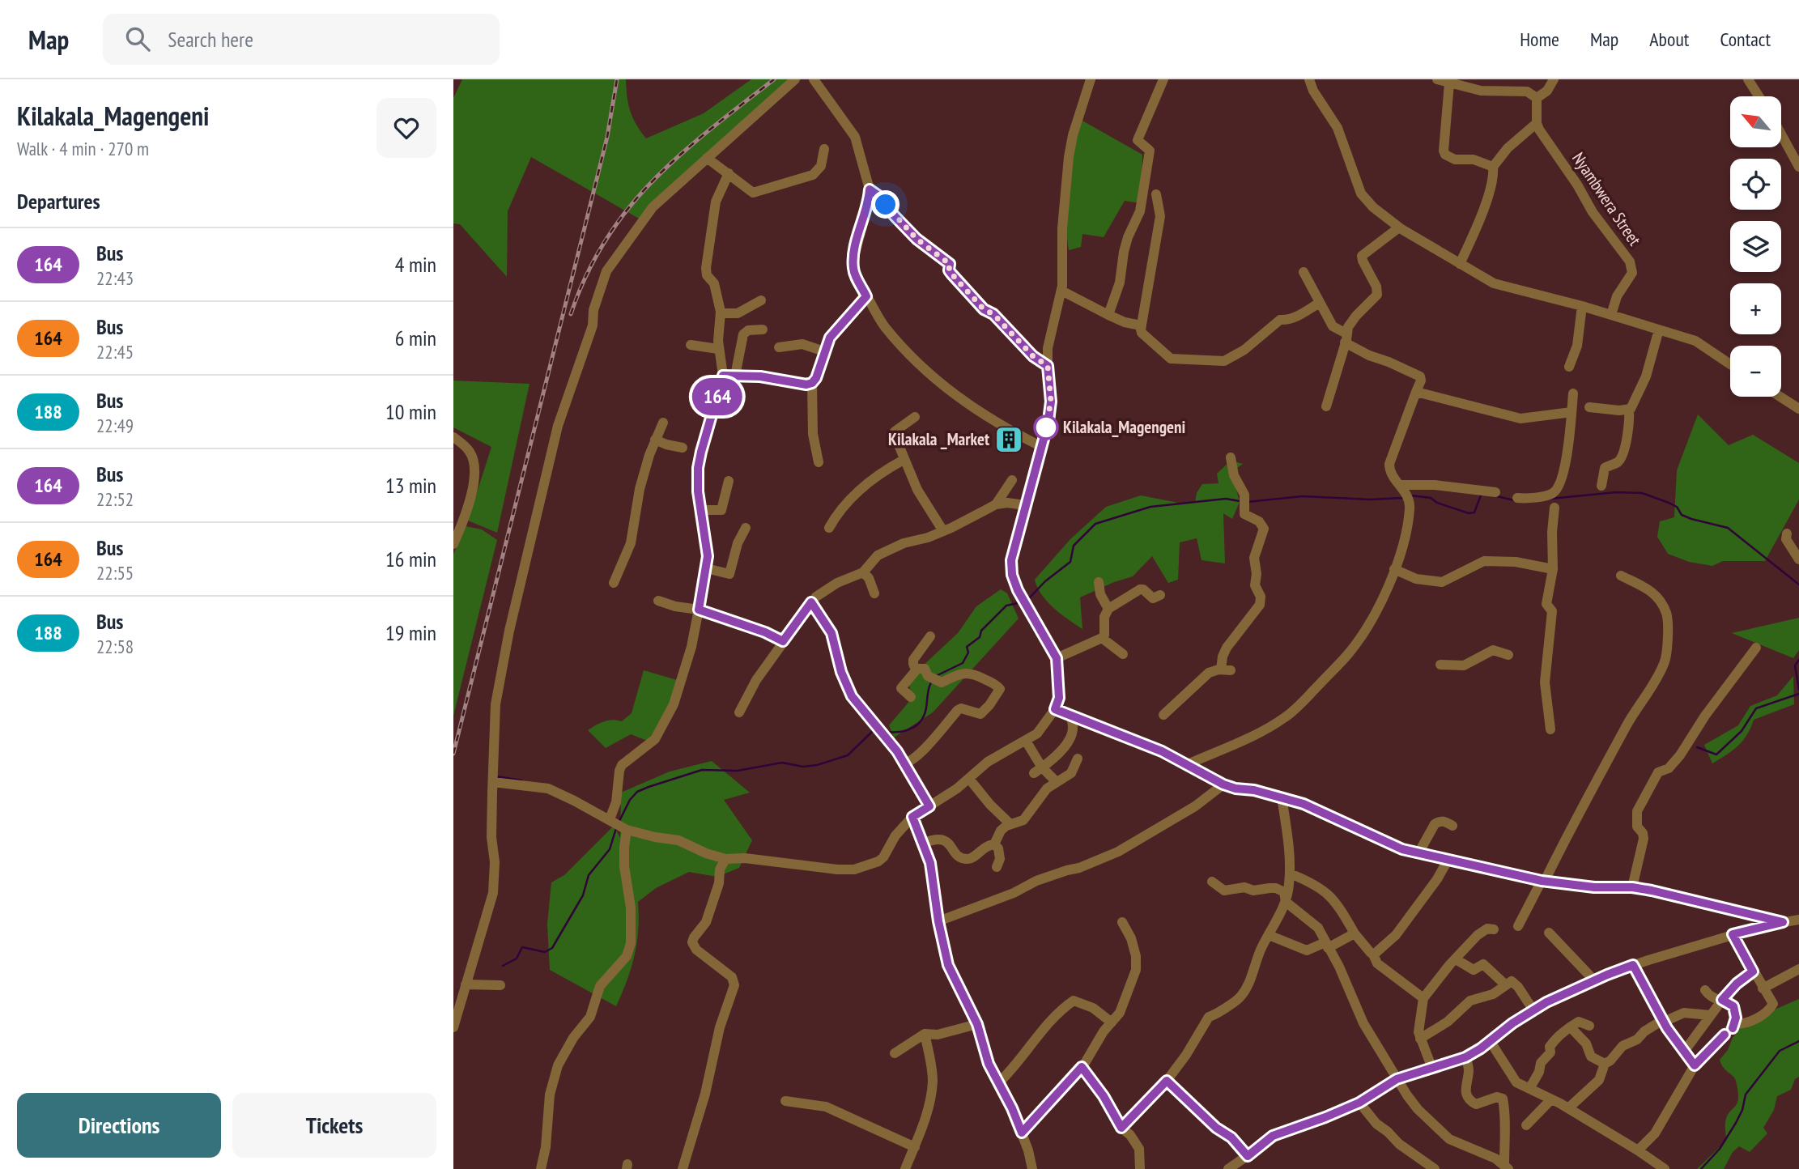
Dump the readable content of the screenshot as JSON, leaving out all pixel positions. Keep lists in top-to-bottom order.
{
  "streets": {
    "street": ["Nyambwera Street"]
  },
  "places": {
    "other": ["Kilakala_Magengeni"],
    "building": ["Kilakala _Market"]
  },
  "lines": ["bus line 164"],
  "north": "top left",
  "page": {
    "header": "Map",
    "search": "Search here",
    "nav": [
      "Home",
      "Map",
      "About",
      "Contact"
    ],
    "heading": [
      ["Kilakala_Magengeni", "Walk · 4 min · 270 m"],
      "Departures"
    ],
    "on_map": "164",
    "map_buttons": ["+", "−"],
    "list": [
      {
        "mark": "164",
        "name": "Bus",
        "note": "22:43",
        "value": "4 min"
      },
      {
        "mark": "164",
        "name": "Bus",
        "note": "22:45",
        "value": "6 min"
      },
      {
        "mark": "188",
        "name": "Bus",
        "note": "22:49",
        "value": "10 min"
      },
      {
        "mark": "164",
        "name": "Bus",
        "note": "22:52",
        "value": "13 min"
      },
      {
        "mark": "164",
        "name": "Bus",
        "note": "22:55",
        "value": "16 min"
      },
      {
        "mark": "188",
        "name": "Bus",
        "note": "22:58",
        "value": "19 min"
      }
    ],
    "buttons": ["Directions", "Tickets"]
  }
}
